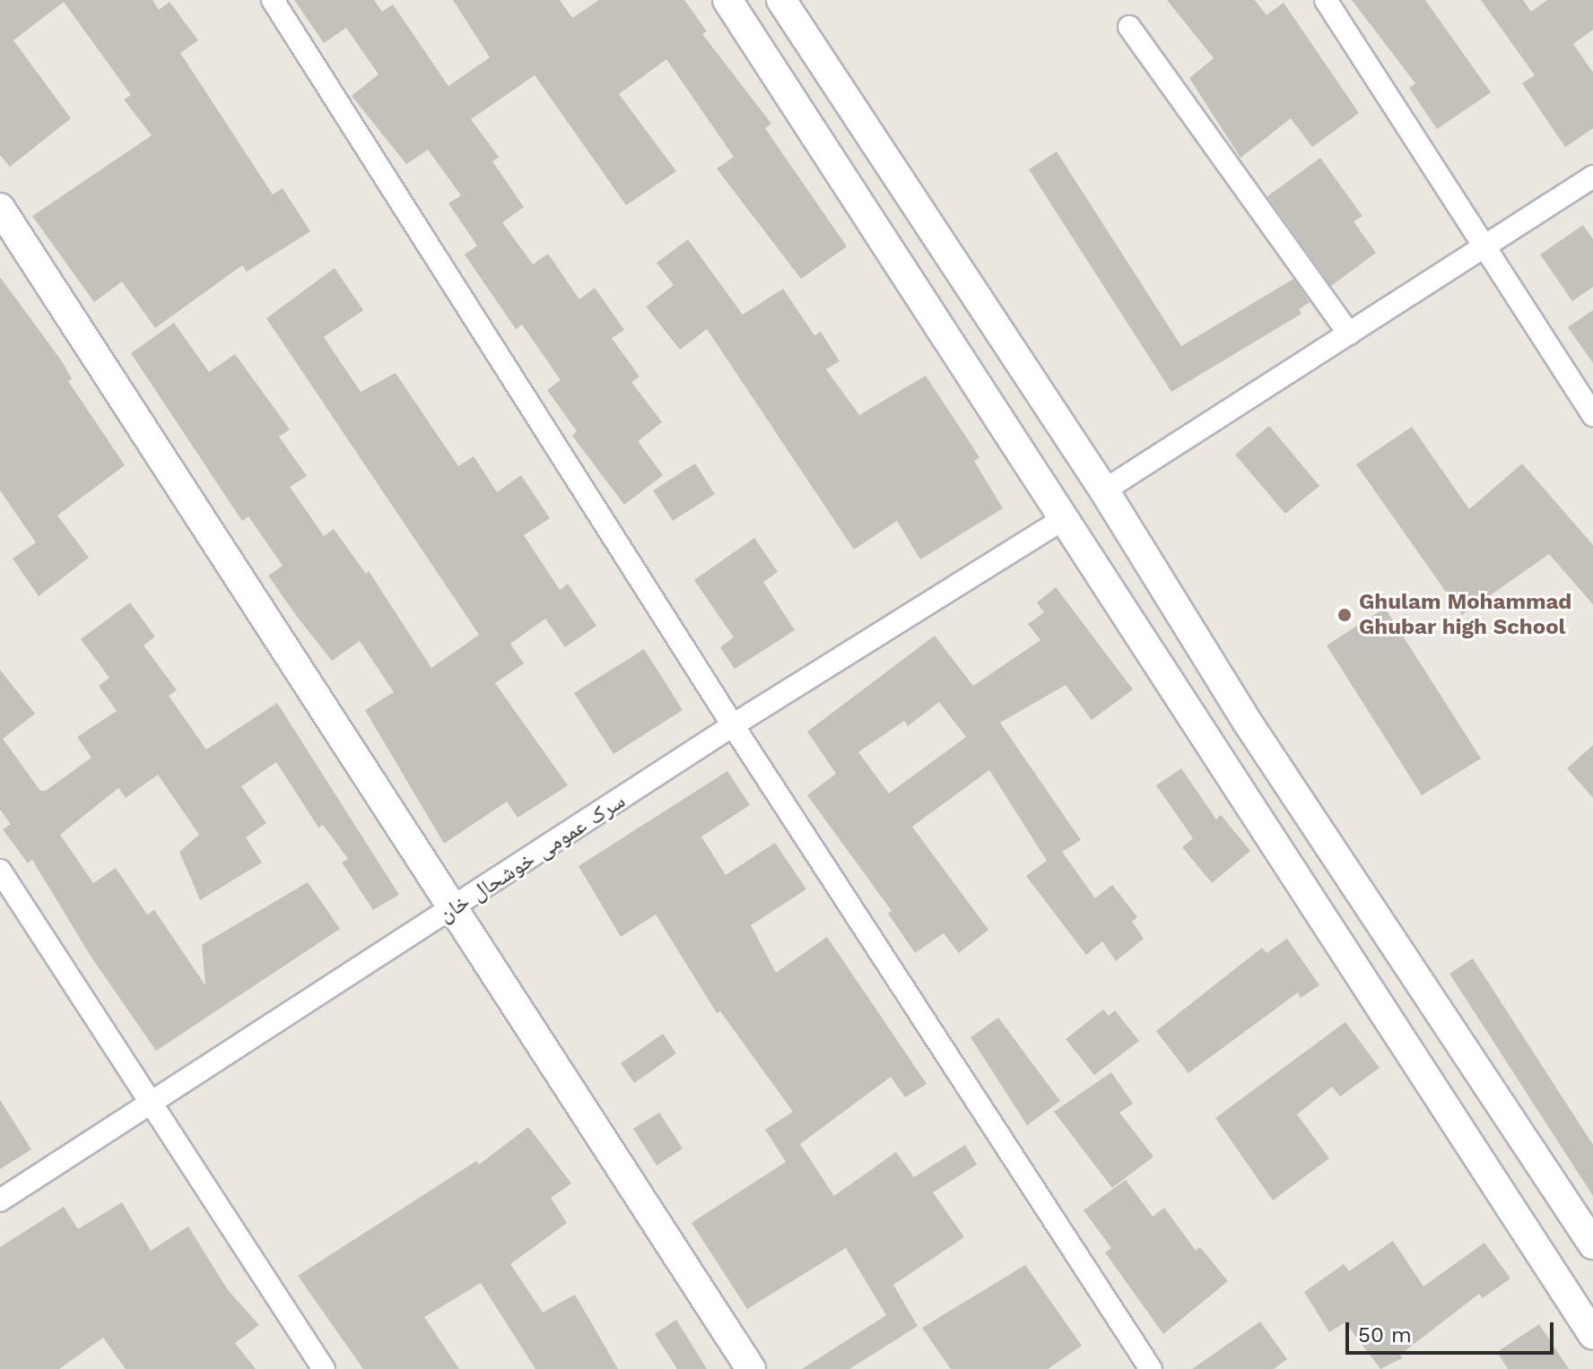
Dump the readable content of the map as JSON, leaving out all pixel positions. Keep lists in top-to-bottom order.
{
  "streets": {
    "street": ["سرک عمومی خوشحال خان"]
  },
  "places": ["Ghulam Mohammad Ghubar high School"],
  "scale_bar": "50 m"
}
